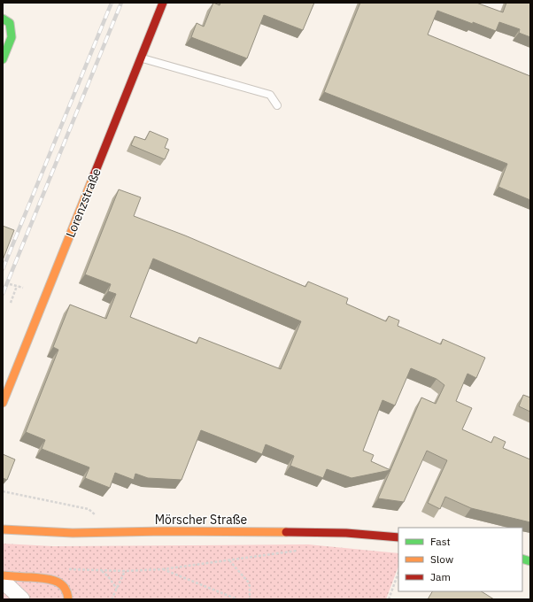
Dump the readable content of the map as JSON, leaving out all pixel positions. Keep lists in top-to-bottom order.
{
  "streets": {
    "street": ["Lorenzstraße", "Mörscher Straße"]
  },
  "legend": ["Fast", "Slow", "Jam"]
}
